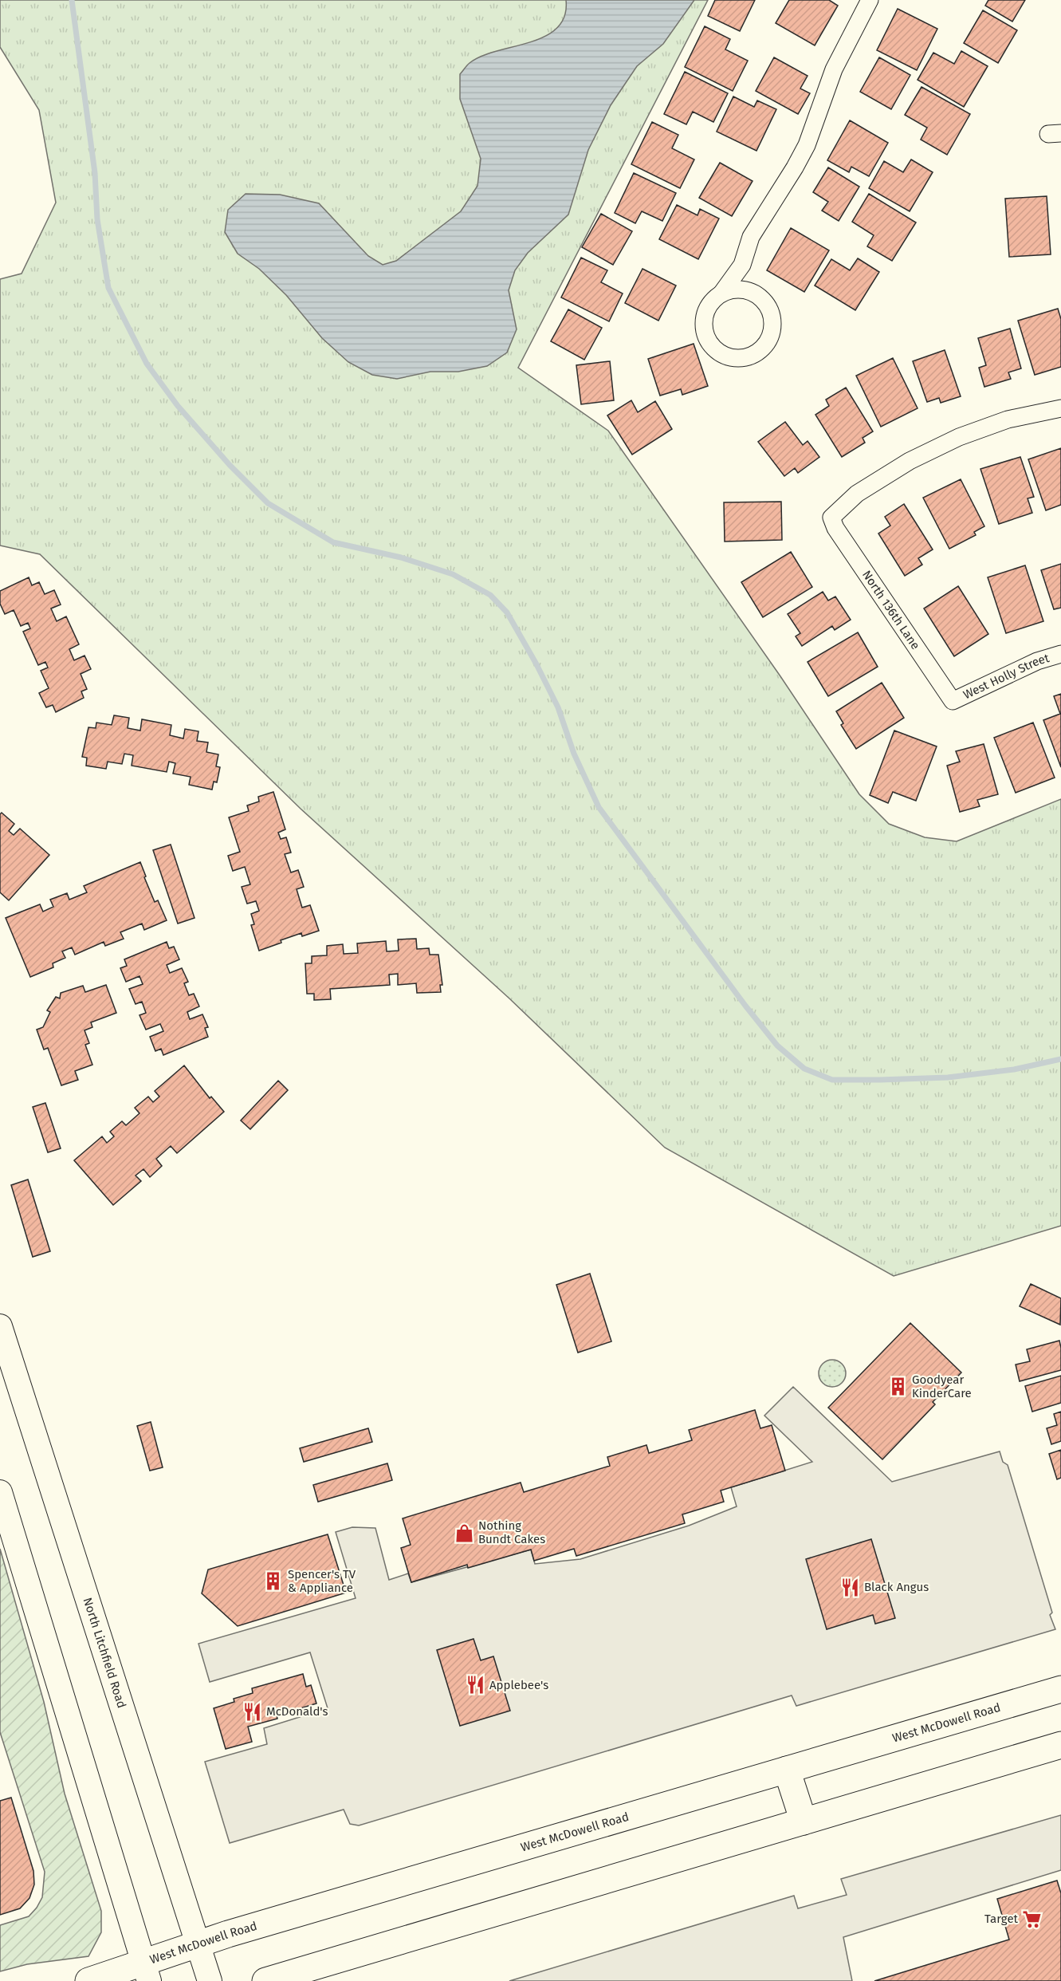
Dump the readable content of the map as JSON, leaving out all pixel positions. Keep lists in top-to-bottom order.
{
  "streets": {
    "main road": ["North Litchfield Road", "West McDowell Road"],
    "street": ["North 136th Lane", "West Holly Street"]
  },
  "crossings": [
    ["North 136th Lane", "West Holly Street"],
    ["North Litchfield Road", "West McDowell Road"]
  ],
  "places": {
    "building": ["Goodyear KinderCare", "Spencer's TV & Appliance"],
    "shop": ["Nothing Bundt Cakes"],
    "restaurant": ["Black Angus", "Applebee's", "McDonald's"],
    "supermarket": ["Target"]
  }
}
